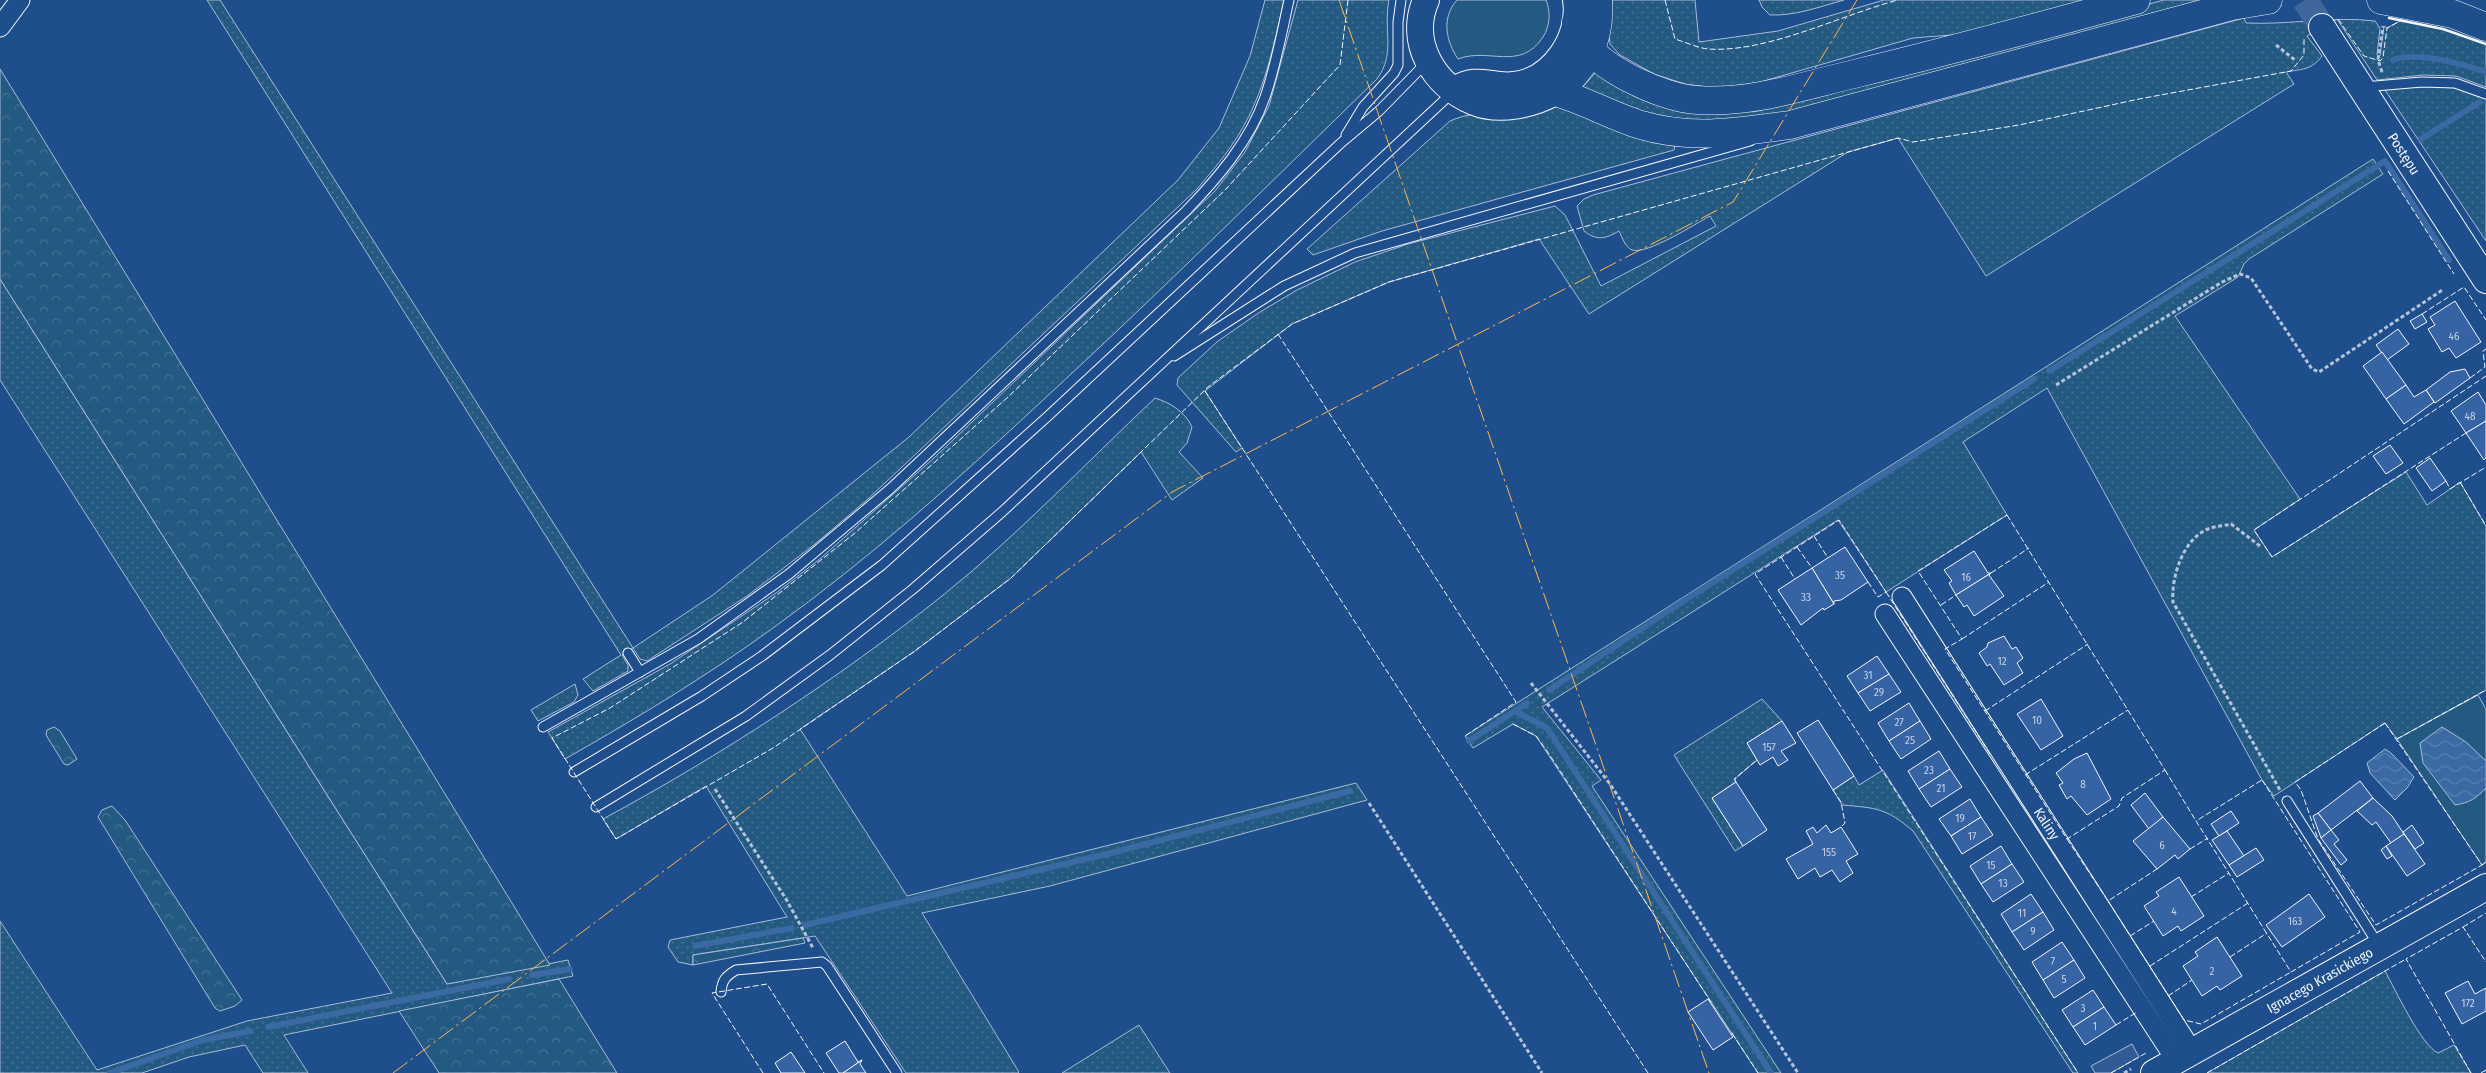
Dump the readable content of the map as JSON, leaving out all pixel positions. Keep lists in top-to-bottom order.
{
  "streets": {
    "street": ["Postępu", "Kaliny", "Ignacego Krasickiego"]
  },
  "crossings": [
    ["Kaliny", "Ignacego Krasickiego"]
  ],
  "house_numbers": [
    "46",
    "48",
    "35",
    "16",
    "33",
    "12",
    "31",
    "29",
    "10",
    "27",
    "25",
    "157",
    "23",
    "8",
    "21",
    "19",
    "17",
    "6",
    "155",
    "15",
    "13",
    "4",
    "11",
    "163",
    "9",
    "7",
    "2",
    "5",
    "172",
    "3",
    "1"
  ]
}
